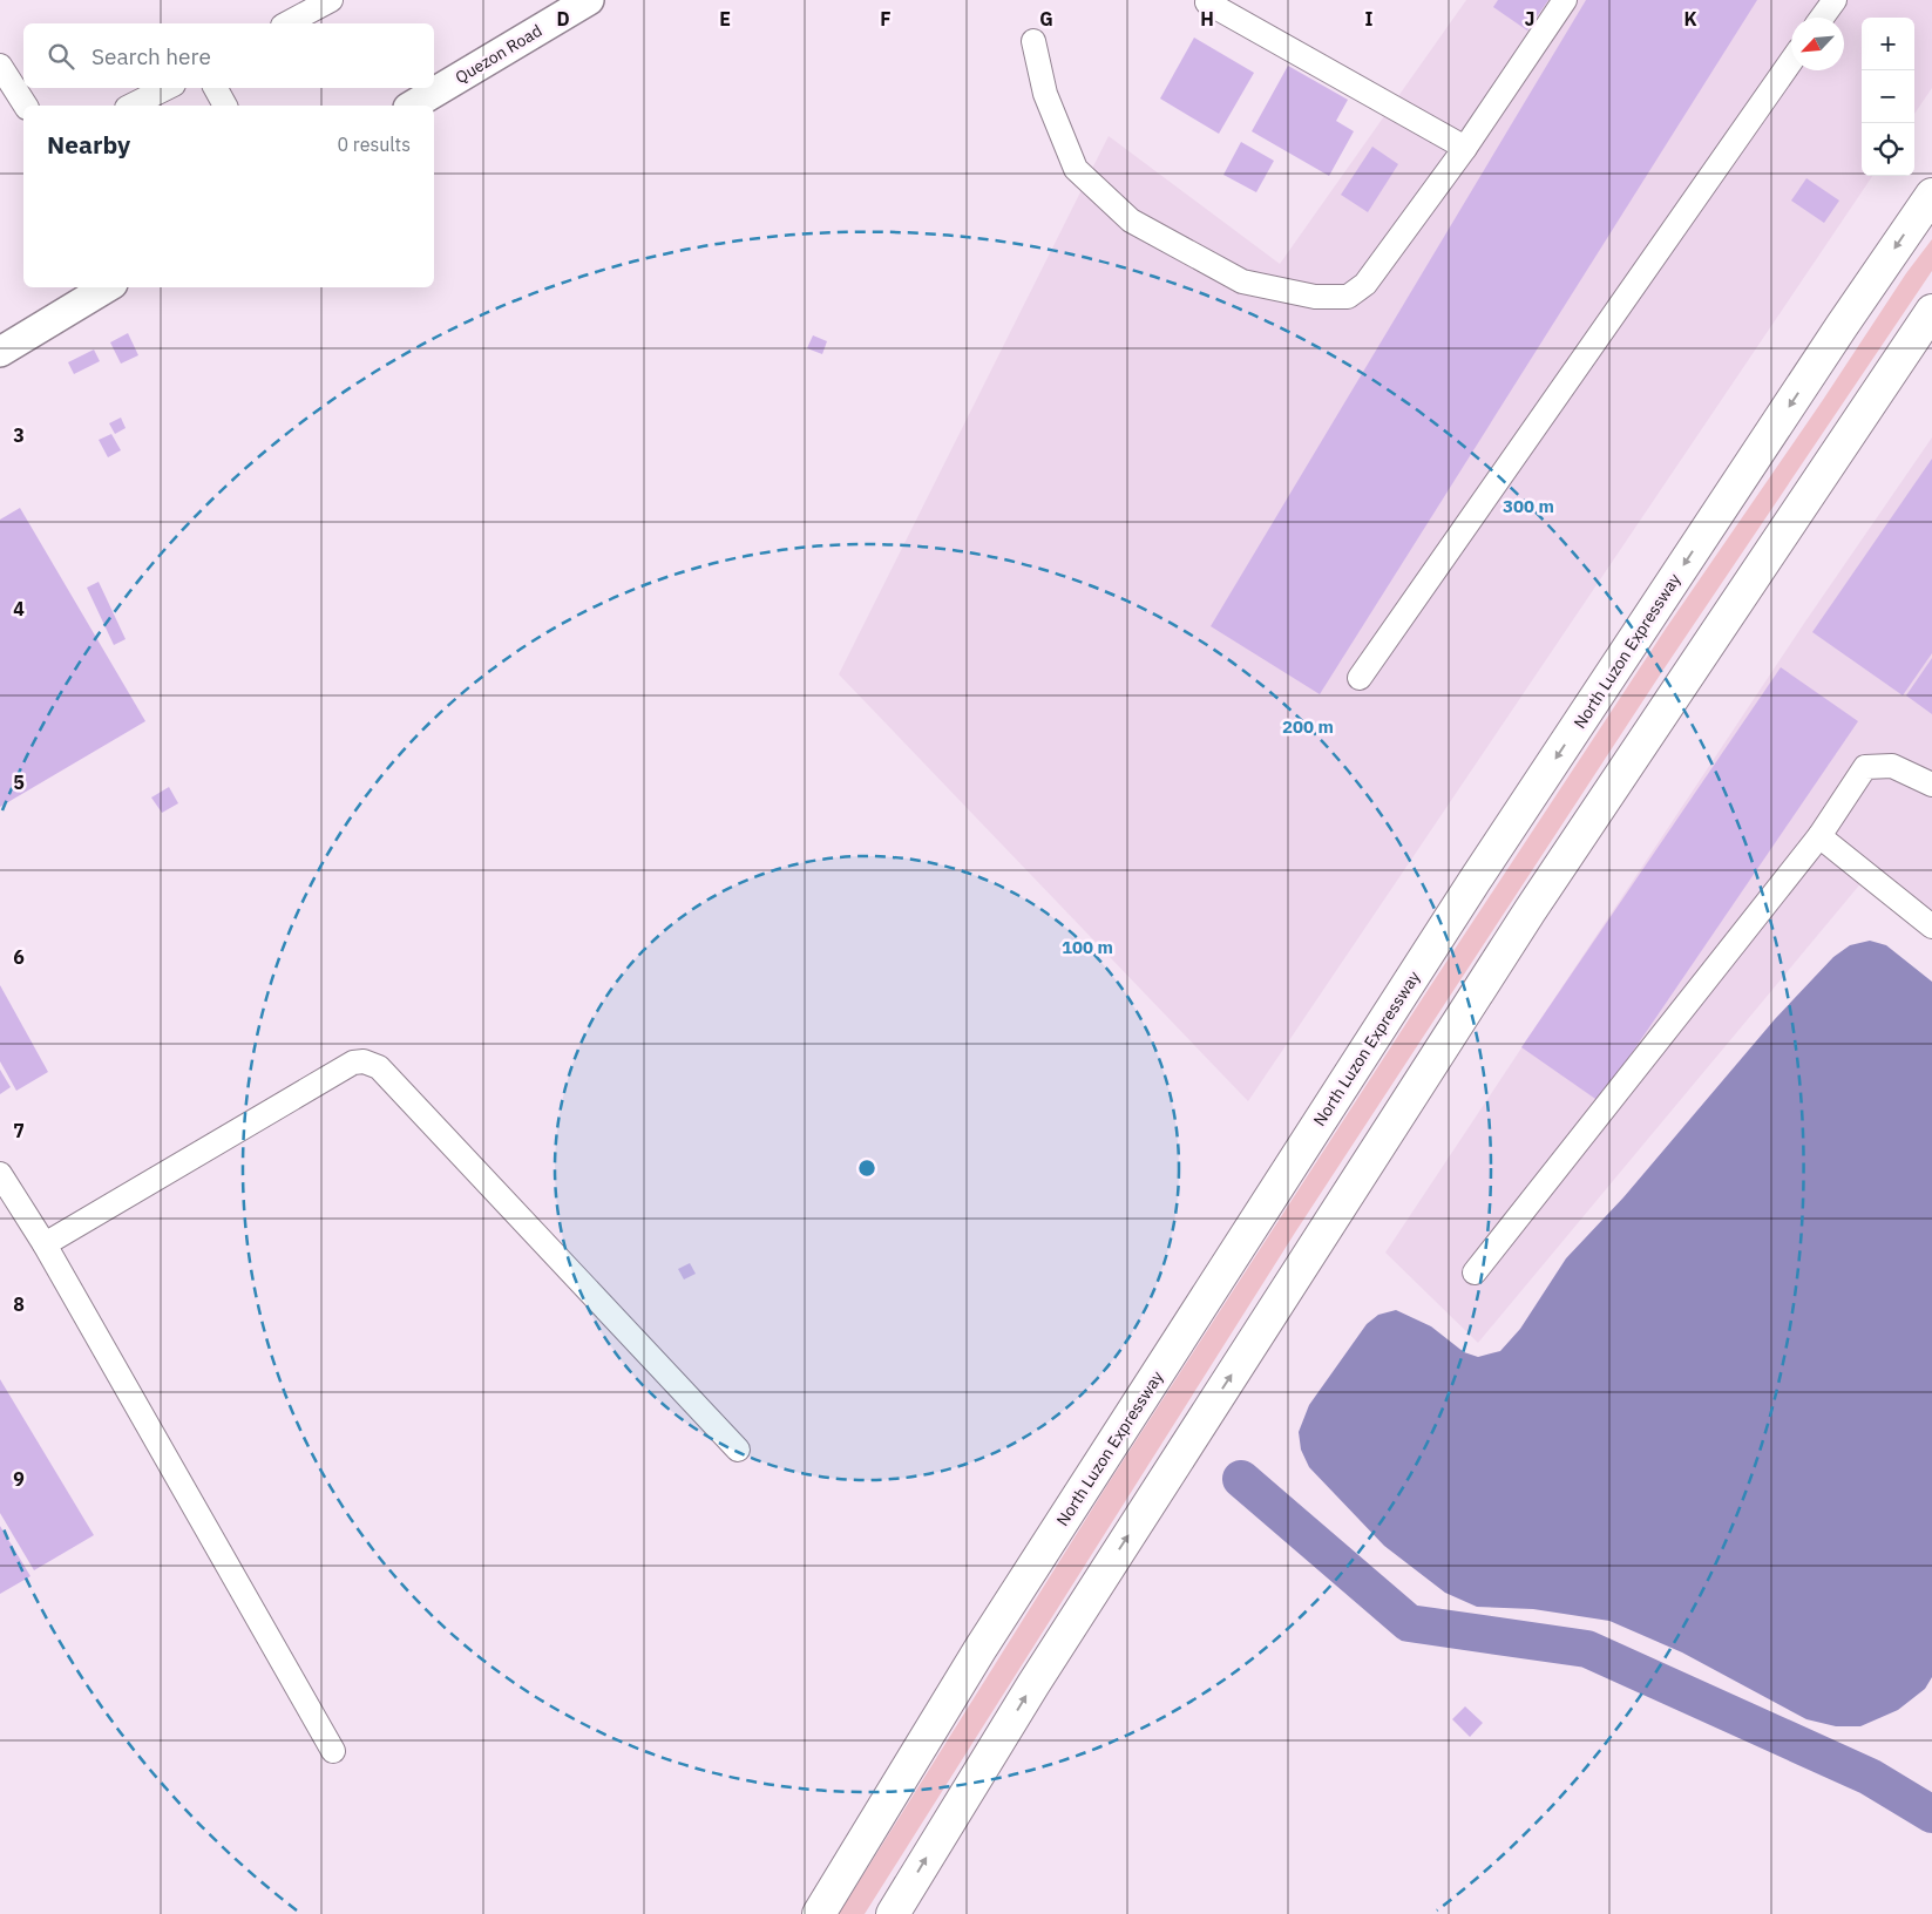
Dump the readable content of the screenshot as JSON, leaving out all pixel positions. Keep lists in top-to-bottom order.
{
  "streets": {
    "highway": ["North Luzon Expressway"],
    "main road": ["Quezon Road"]
  },
  "north": "bottom left",
  "page": {
    "map_buttons": ["+", "−"],
    "search": "Search here",
    "heading": ["Nearby", "0 results"]
  },
  "grid": {
    "columns": [
      "D",
      "E",
      "F",
      "G",
      "H",
      "I",
      "J",
      "K"
    ],
    "rows": [
      "3",
      "4",
      "5",
      "6",
      "7",
      "8",
      "9"
    ]
  },
  "rings": ["300 m", "200 m", "100 m"]
}
